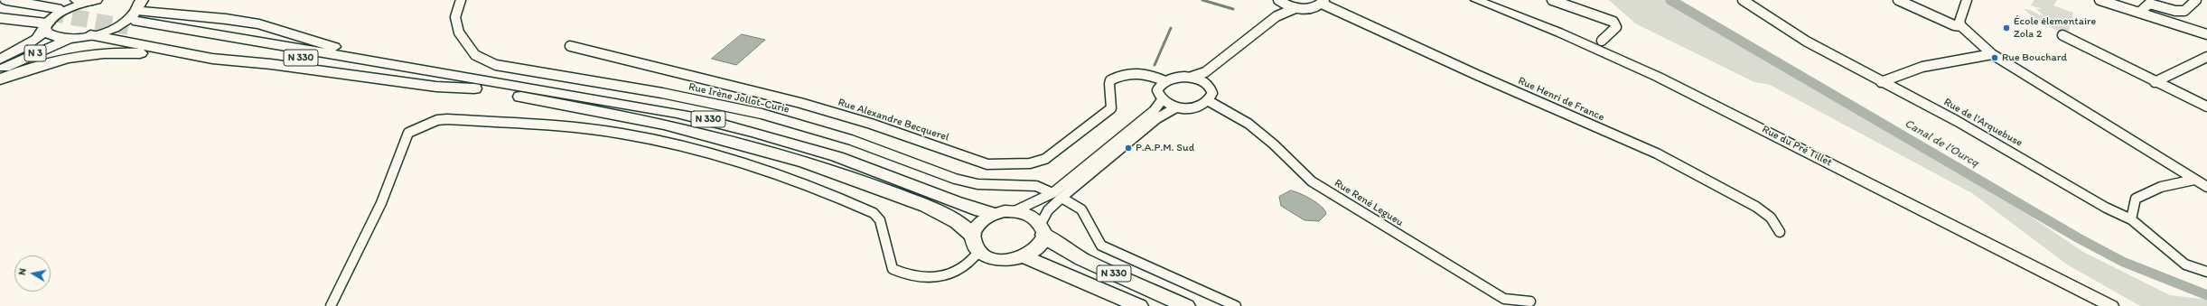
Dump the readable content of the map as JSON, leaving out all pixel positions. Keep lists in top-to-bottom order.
{
  "streets": {
    "highway": ["N 330"],
    "main road": ["N 3"],
    "street": [
      "Rue Irène Jollot-Curie",
      "Rue Henri de France",
      "Rue Alexandre Becquerel",
      "Rue de l'Arquebuse",
      "Rue du Pré Tillet",
      "Rue René Legueu"
    ]
  },
  "water": ["Canal de l'Ourcq"],
  "places": ["École élementaire Zola 2", "Rue Bouchard", "P.A.P.M. Sud"],
  "north": "left"
}
